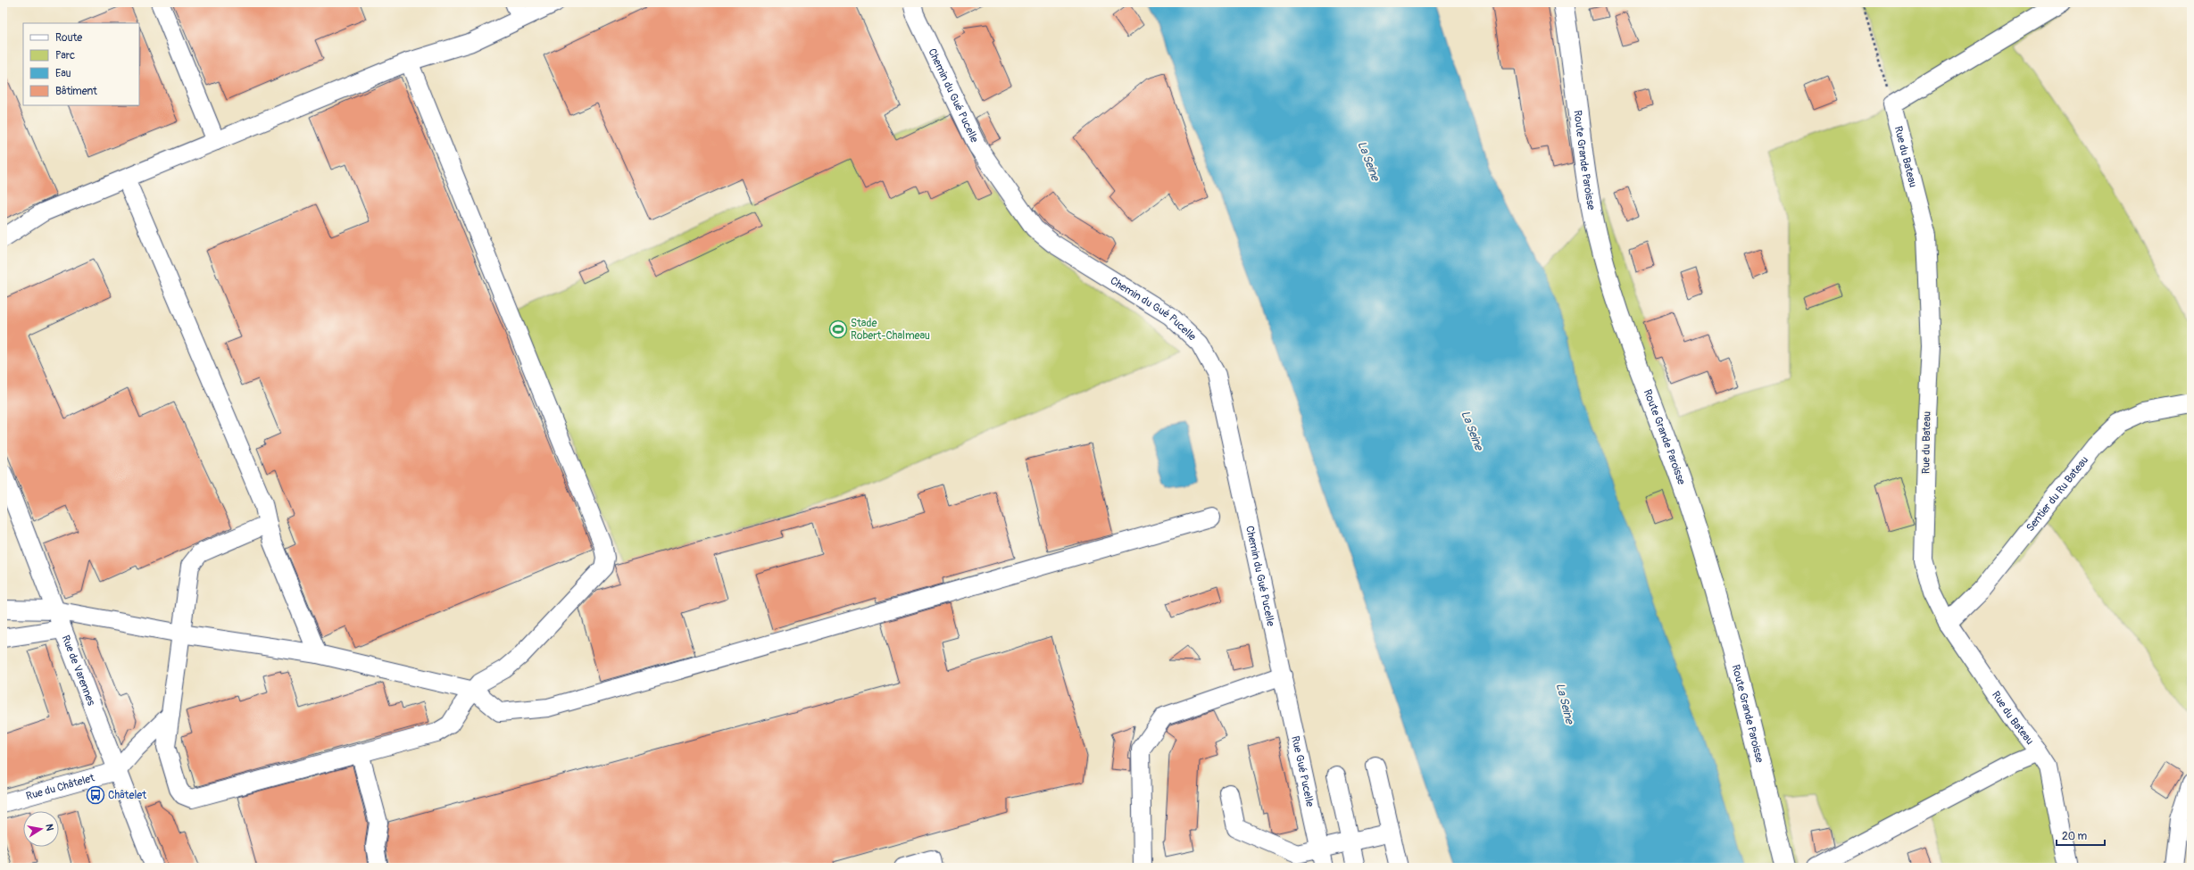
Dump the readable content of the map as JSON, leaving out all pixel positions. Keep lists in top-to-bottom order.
{
  "streets": {
    "main road": ["Route Grande Paroisse"],
    "street": [
      "Chemin du Gué Pucelle",
      "Rue du Bateau",
      "Sentier du Ru Bateau",
      "Rue de Varennes",
      "Rue Gué Pucelle",
      "Rue du Châtelet"
    ]
  },
  "crossings": [
    ["Chemin du Gué Pucelle", "Rue Gué Pucelle"],
    ["Rue du Bateau", "Sentier du Ru Bateau"],
    ["Rue de Varennes", "Rue du Châtelet"]
  ],
  "water": ["La Seine"],
  "places": {
    "sports": ["Stade Robert-Chalmeau"],
    "bus stop": ["Châtelet"]
  },
  "legend": [
    "Route",
    "Parc",
    "Eau",
    "Bâtiment"
  ],
  "scale_bar": "20 m",
  "north": "right"
}
